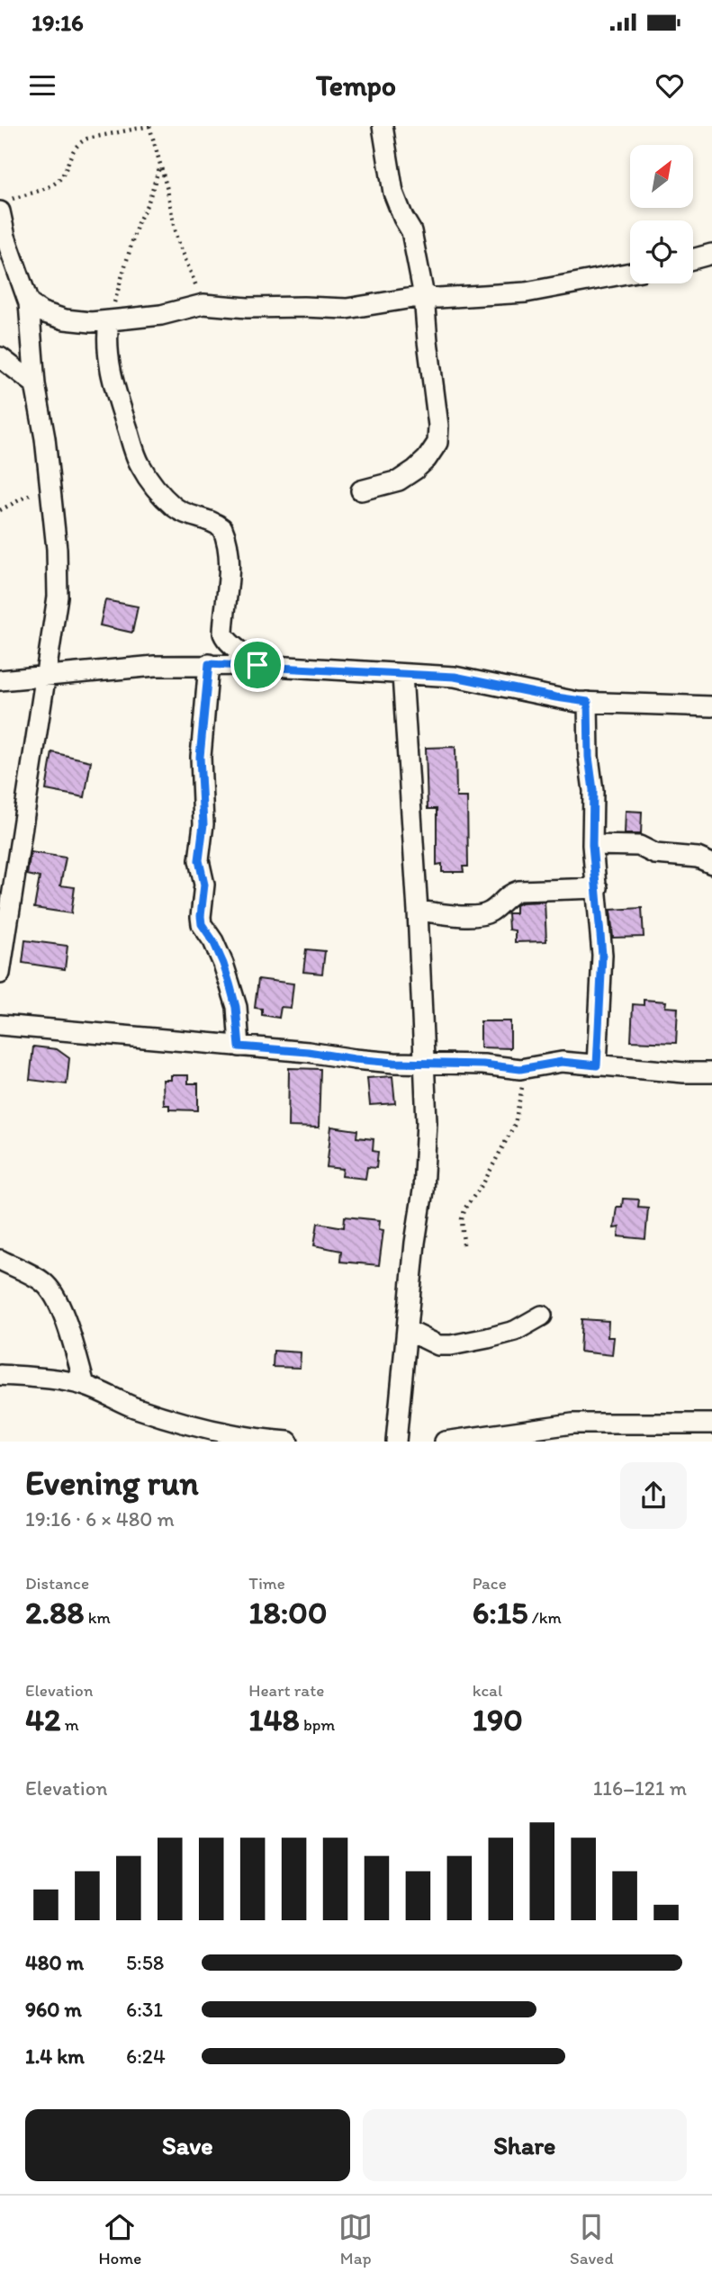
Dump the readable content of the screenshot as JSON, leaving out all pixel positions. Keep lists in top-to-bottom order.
{
  "north": "top right",
  "page": {
    "status": "19:16",
    "header": "Tempo",
    "heading": ["Evening run", "19:16 · 6 × 480 m"],
    "stats": [
      ["Distance", "2.88 km"],
      ["Time", "18:00"],
      ["Pace", "6:15 /km"],
      ["Elevation", "42 m"],
      ["Heart rate", "148 bpm"],
      ["kcal", "190"]
    ],
    "chart": ["Elevation", "116–121 m"],
    "list": [
      {
        "name": "480 m",
        "note": "5:58"
      },
      {
        "name": "960 m",
        "note": "6:31"
      },
      {
        "name": "1.4 km",
        "note": "6:24"
      }
    ],
    "buttons": ["Save", "Share"],
    "tabs": ["Home", "Map", "Saved"]
  }
}
